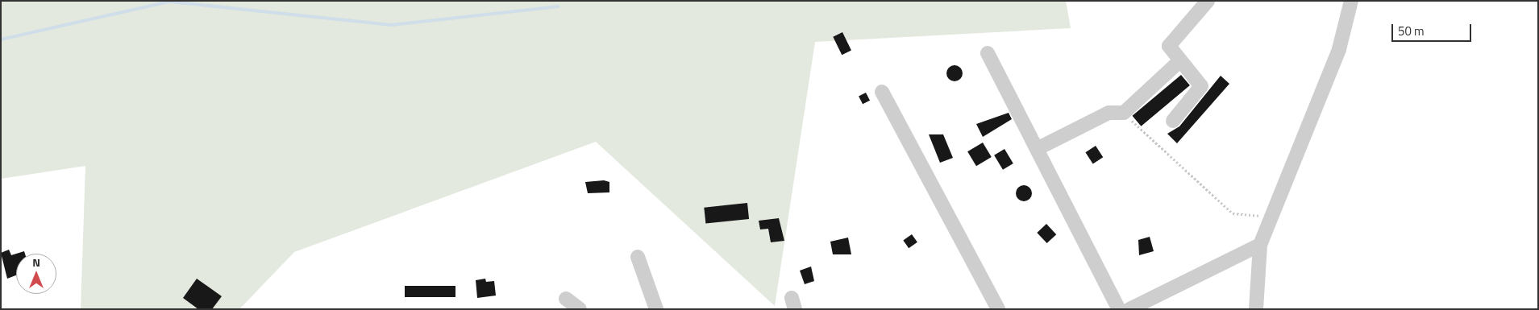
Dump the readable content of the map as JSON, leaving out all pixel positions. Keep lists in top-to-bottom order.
{
  "scale_bar": "50 m",
  "north": "top"
}
